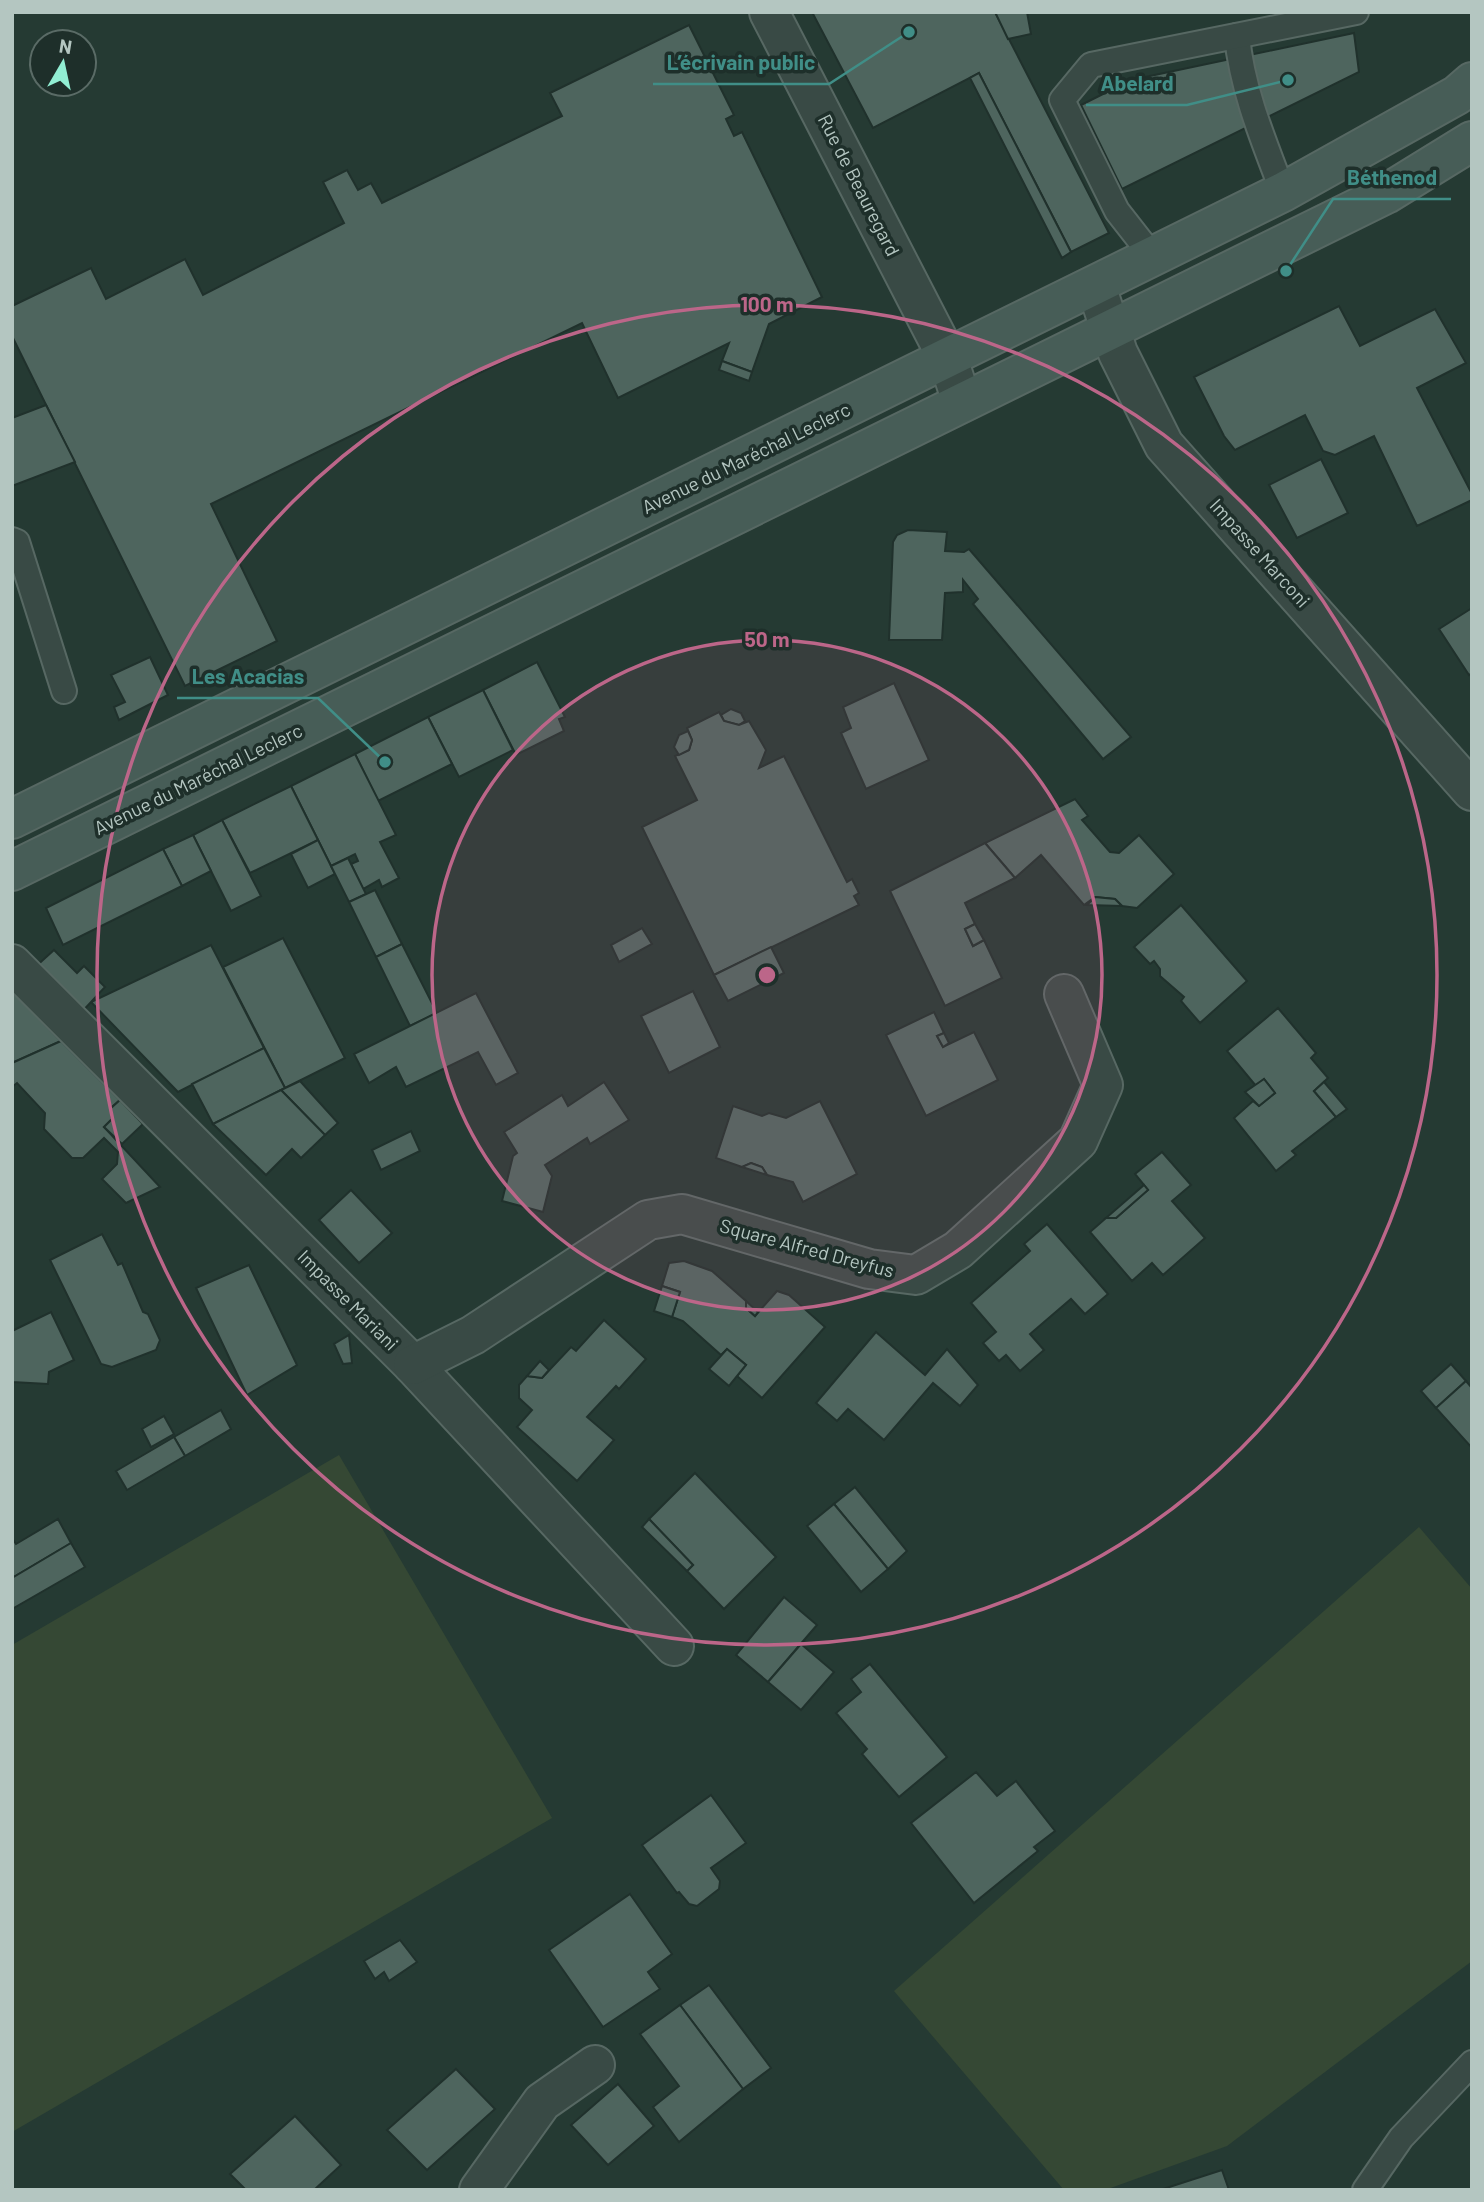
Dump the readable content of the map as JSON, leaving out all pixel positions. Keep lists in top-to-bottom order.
{
  "streets": {
    "main road": ["Avenue du Maréchal Leclerc"],
    "street": [
      "Rue de Beauregard",
      "Impasse Marconi",
      "Square Alfred Dreyfus",
      "Impasse Mariani"
    ]
  },
  "crossings": [
    ["Rue de Beauregard", "Avenue du Maréchal Leclerc"],
    ["Avenue du Maréchal Leclerc", "Impasse Marconi"],
    ["Square Alfred Dreyfus", "Impasse Mariani"]
  ],
  "places": [
    "L’écrivain public",
    "Abelard",
    "Béthenod",
    "Les Acacias"
  ],
  "north": "top",
  "rings": ["100 m", "50 m"]
}
